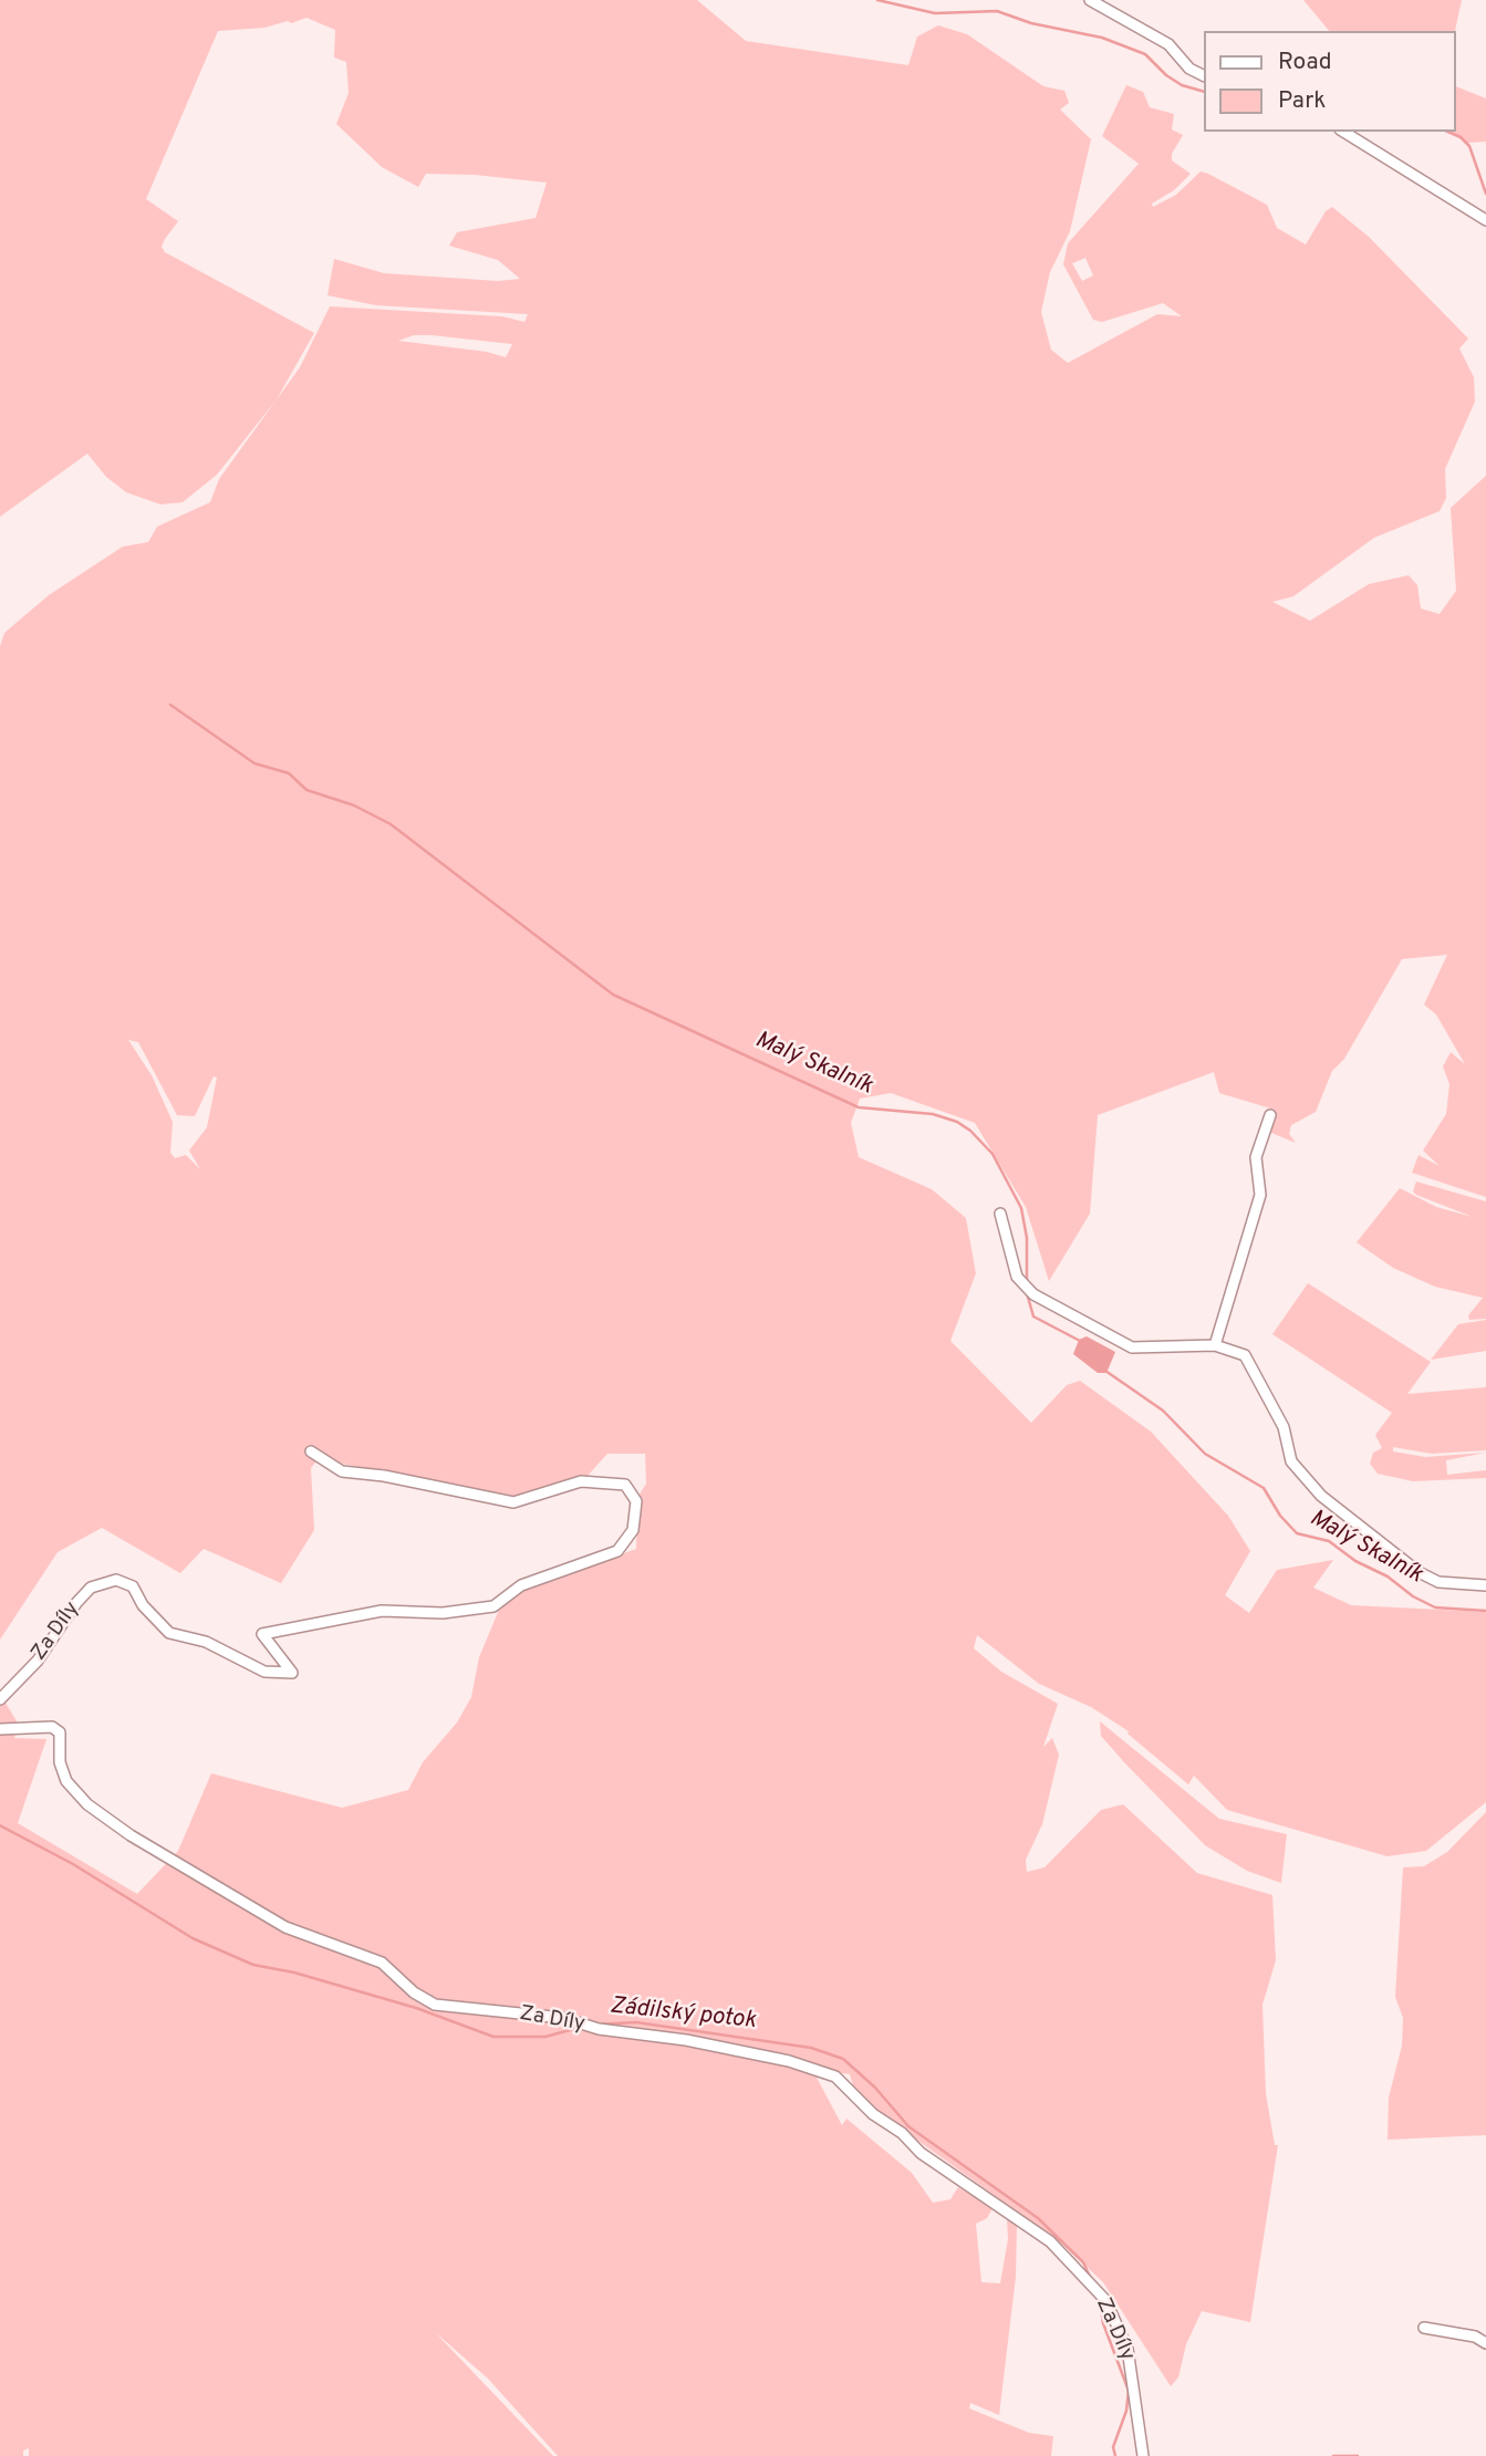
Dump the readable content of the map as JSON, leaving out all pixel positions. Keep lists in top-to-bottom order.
{
  "streets": {
    "street": ["Za Díly"]
  },
  "water": ["Malý Skalník", "Zádilský potok"],
  "legend": ["Road", "Park"]
}
